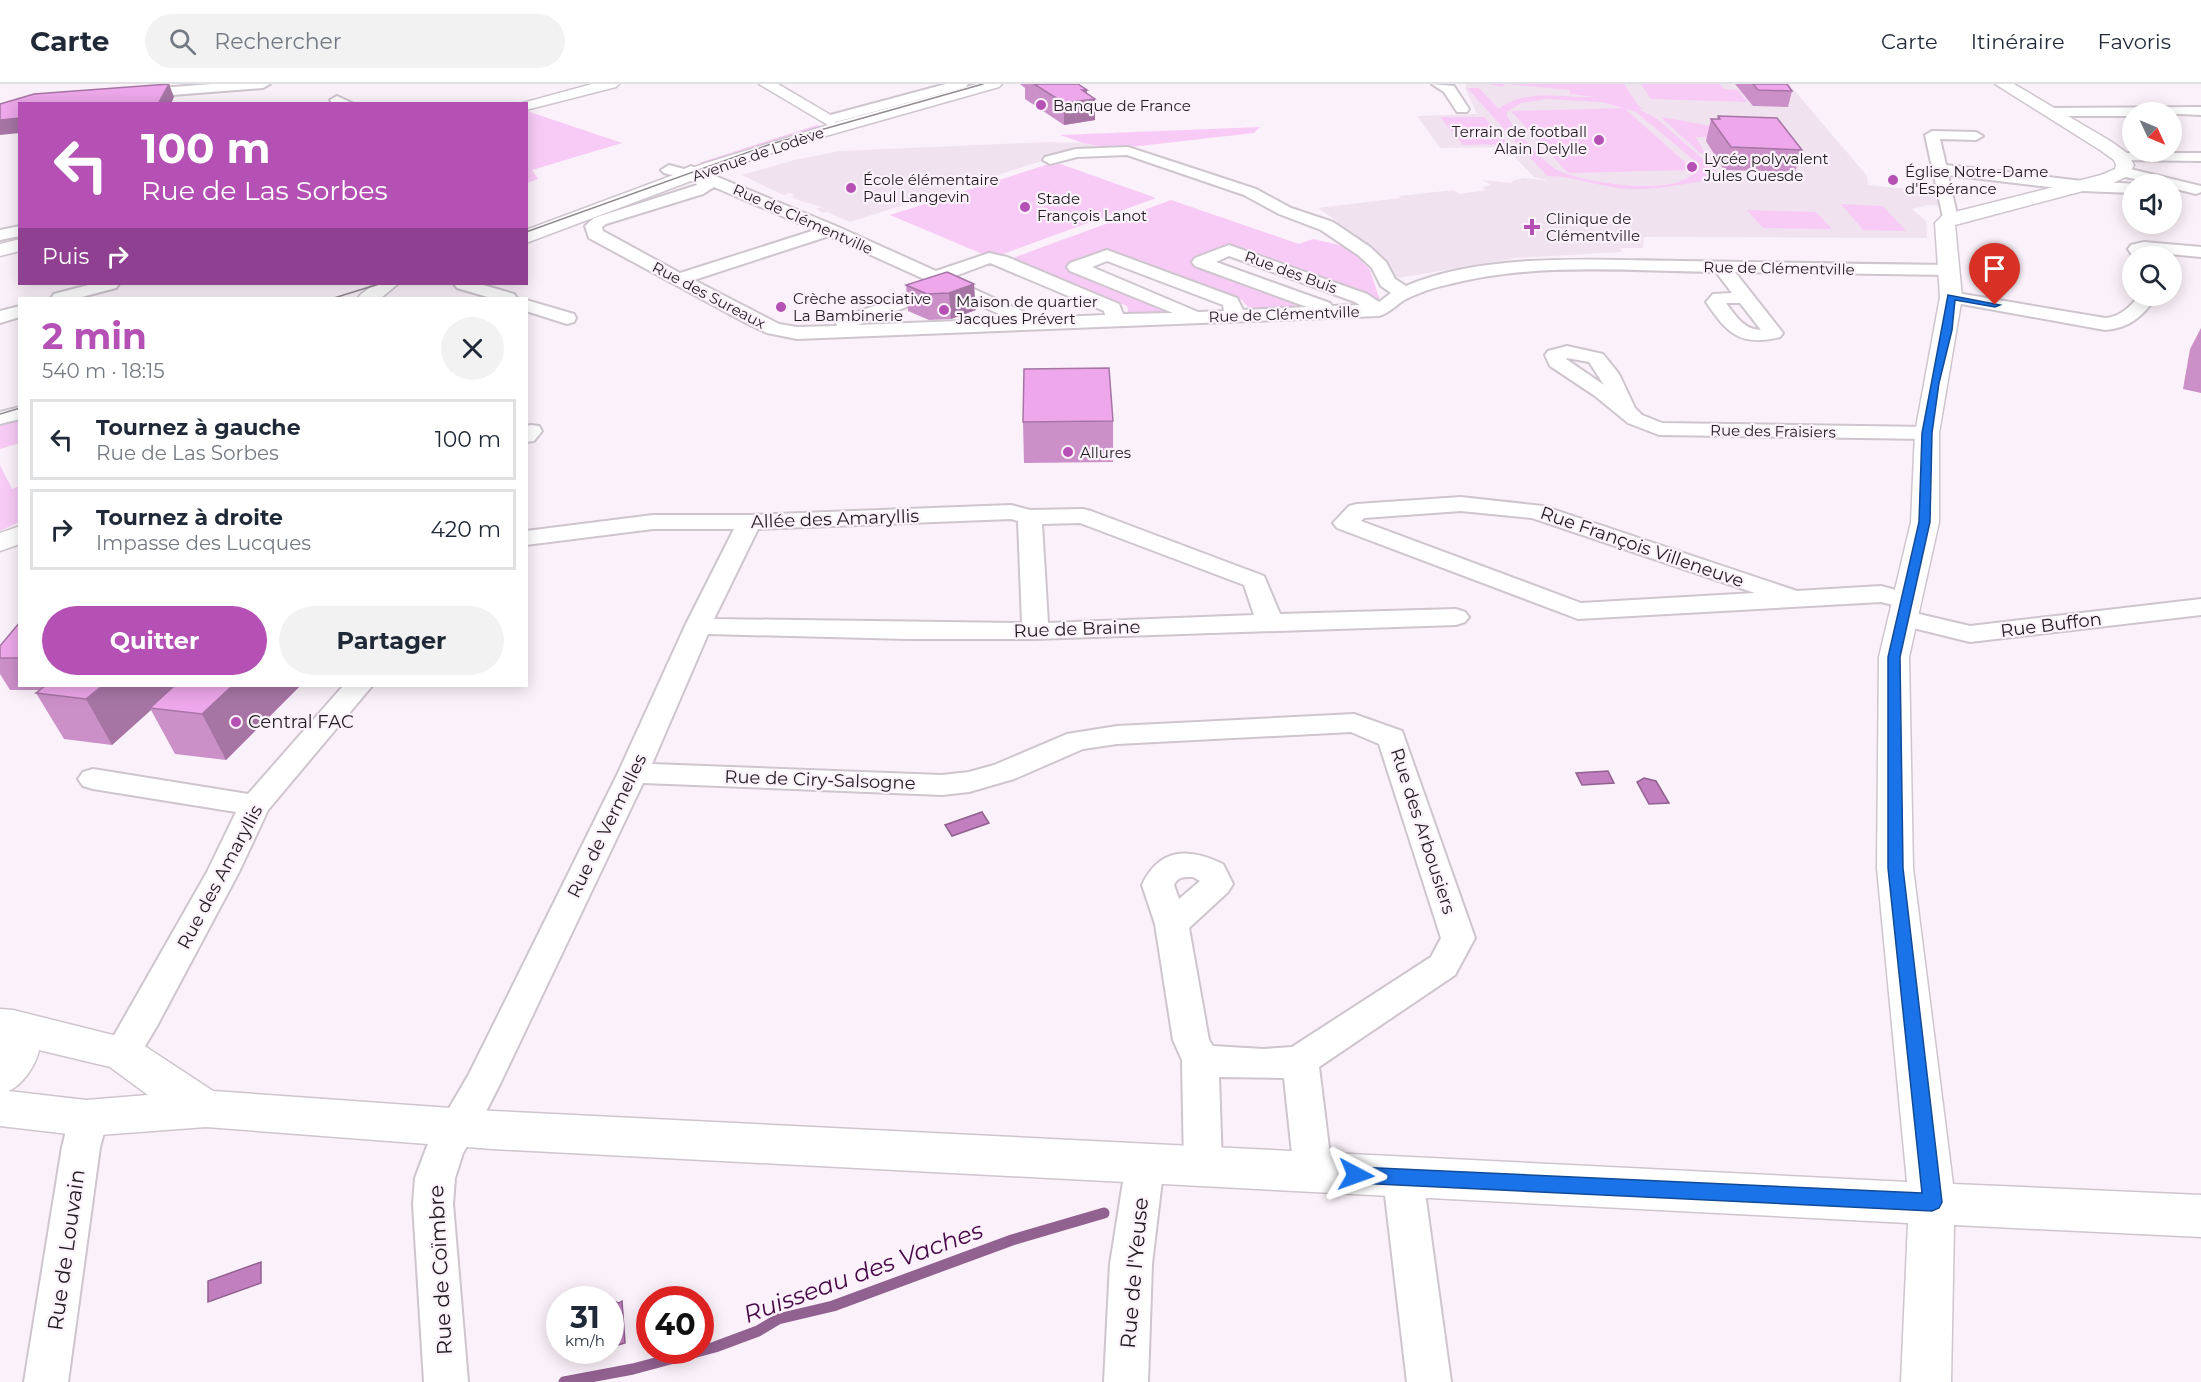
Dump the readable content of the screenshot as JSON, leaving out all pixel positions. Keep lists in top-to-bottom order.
{
  "streets": {
    "street": [
      "Avenue de Lodève",
      "Rue de Clémentville",
      "Rue des Buis",
      "Rue des Sureaux",
      "Rue des Fraisiers",
      "Allée des Amaryllis",
      "Rue François Villeneuve",
      "Rue Buffon",
      "Rue de Braine",
      "Rue de Ciry-Salsogne",
      "Rue de Vermelles",
      "Rue des Arbousiers",
      "Rue des Amaryllis",
      "Rue de Louvain",
      "Rue de Coïmbre",
      "Rue de l'Yeuse"
    ]
  },
  "crossings": [
    ["Avenue de Lodève", "Rue de Clémentville"],
    ["Avenue de Lodève", "Rue des Sureaux"],
    ["Rue de Clémentville", "Rue des Buis"],
    ["Rue de Clémentville", "Rue des Sureaux"],
    ["Allée des Amaryllis", "Rue de Braine"],
    ["Allée des Amaryllis", "Rue de Vermelles"],
    ["Rue François Villeneuve", "Rue Buffon"],
    ["Rue de Braine", "Rue de Vermelles"],
    ["Rue de Ciry-Salsogne", "Rue de Vermelles"],
    ["Rue de Ciry-Salsogne", "Rue des Arbousiers"],
    ["Rue de Vermelles", "Rue de Coïmbre"]
  ],
  "water": ["Ruisseau des Vaches"],
  "places": {
    "other": [
      "Banque de France",
      "Terrain de football Alain Delylle",
      "Lycée polyvalent Jules Guesde",
      "Église Notre-Dame d'Espérance",
      "École élémentaire Paul Langevin",
      "Stade François Lanot",
      "Crèche associative La Bambinerie",
      "Maison de quartier Jacques Prévert",
      "Allures",
      "Central FAC"
    ],
    "health": ["Clinique de Clémentville"]
  },
  "north": "bottom right",
  "page": {
    "header": "Carte",
    "search": "Rechercher",
    "nav": ["Carte", "Itinéraire", "Favoris"],
    "turn": ["100 m", "Rue de Las Sorbes"],
    "then": "Puis",
    "heading": ["2 min", "540 m · 18:15"],
    "list": [
      {
        "name": "Tournez à gauche",
        "note": "Rue de Las Sorbes",
        "value": "100 m"
      },
      {
        "name": "Tournez à droite",
        "note": "Impasse des Lucques",
        "value": "420 m"
      }
    ],
    "buttons": ["Quitter", "Partager"],
    "speed": "31 km/h",
    "limit": "40"
  }
}
